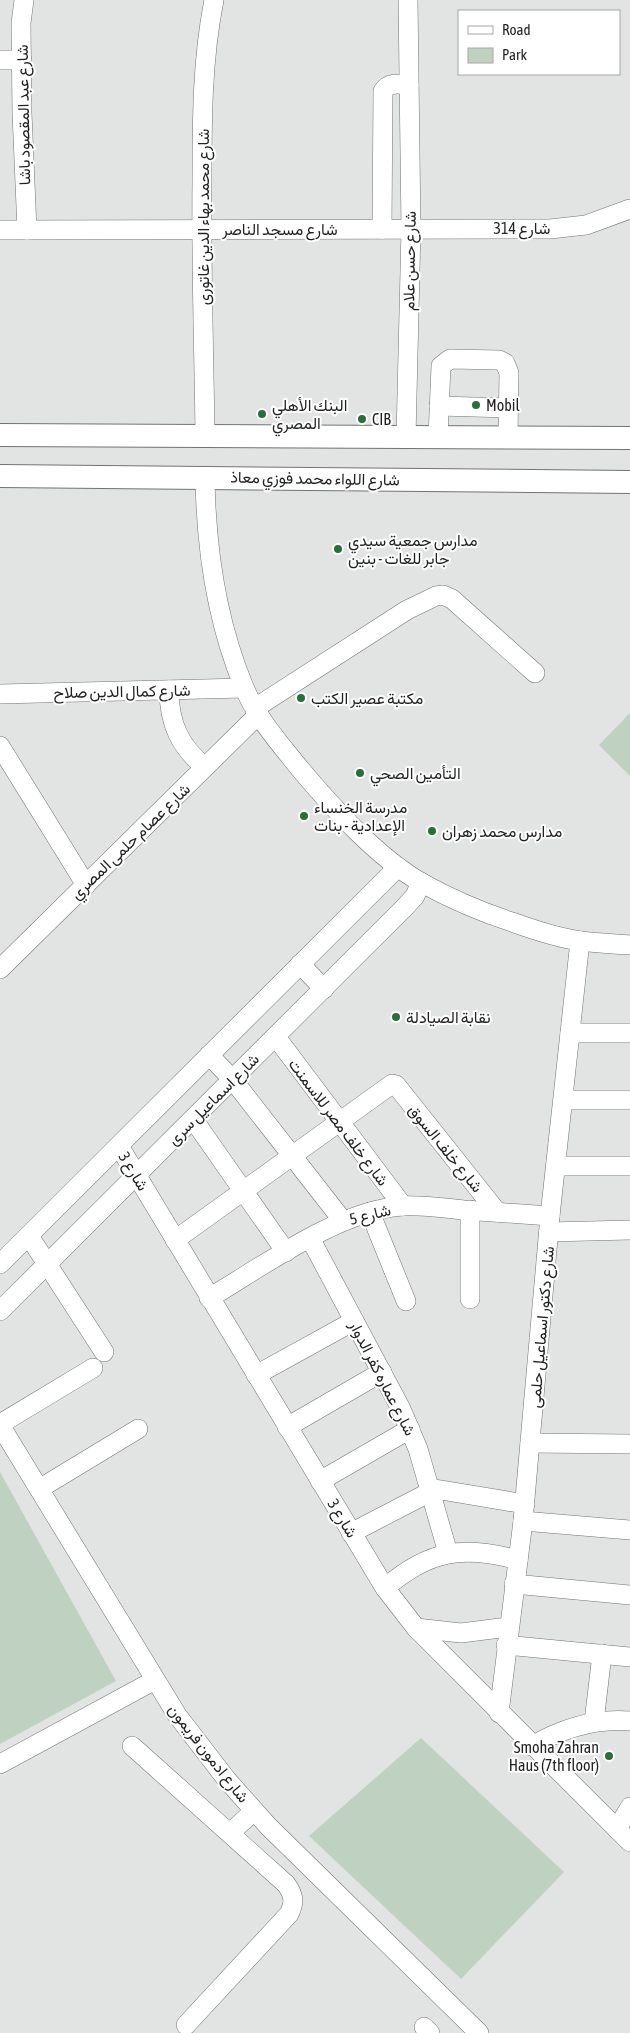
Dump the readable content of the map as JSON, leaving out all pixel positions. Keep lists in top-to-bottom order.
{
  "streets": {
    "main road": ["شارع اللواء محمد فوزي معاذ"],
    "street": [
      "شارع عبد المقصود باشا",
      "شارع محمد بهاء الدين غاتورى",
      "شارع 314",
      "شارع مسجد الناصر",
      "شارع حسن علام",
      "شارع كمال الدين صلاح",
      "شارع عصام حلمى المصري",
      "شارع اسماعيل سرى",
      "شارع خلف مصر للاسمنت",
      "شارع خلف السوق",
      "شارع 3",
      "شارع 5",
      "شارع دكتور اسماعيل حلمى",
      "شارع عماره كفر الدوار",
      "شارع ادمون فريمون"
    ]
  },
  "crossings": [
    ["شارع عبد المقصود باشا", "شارع مسجد الناصر"],
    ["شارع محمد بهاء الدين غاتورى", "شارع مسجد الناصر"],
    ["شارع 314", "شارع مسجد الناصر"],
    ["شارع 314", "شارع حسن علام"],
    ["شارع مسجد الناصر", "شارع حسن علام"],
    ["شارع اسماعيل سرى", "شارع خلف مصر للاسمنت"],
    ["شارع اسماعيل سرى", "شارع 3"],
    ["شارع خلف مصر للاسمنت", "شارع خلف السوق"],
    ["شارع خلف مصر للاسمنت", "شارع 5"],
    ["شارع خلف السوق", "شارع 5"],
    ["شارع 3", "شارع 5"],
    ["شارع 3", "شارع دكتور اسماعيل حلمى"],
    ["شارع 5", "شارع دكتور اسماعيل حلمى"],
    ["شارع 5", "شارع عماره كفر الدوار"]
  ],
  "places": [
    "Mobil",
    "البنك الأهلي المصري",
    "CIB",
    "مدارس جمعية سيدي جابر للغات - بنين",
    "مكتبة عصير الكتب",
    "التأمين الصحي",
    "مدرسة الخنساء الإعدادية - بنات",
    "مدارس محمد زهران",
    "نقابة الصيادلة",
    "Smoha Zahran Haus (7th floor)"
  ],
  "legend": ["Road", "Park"]
}
